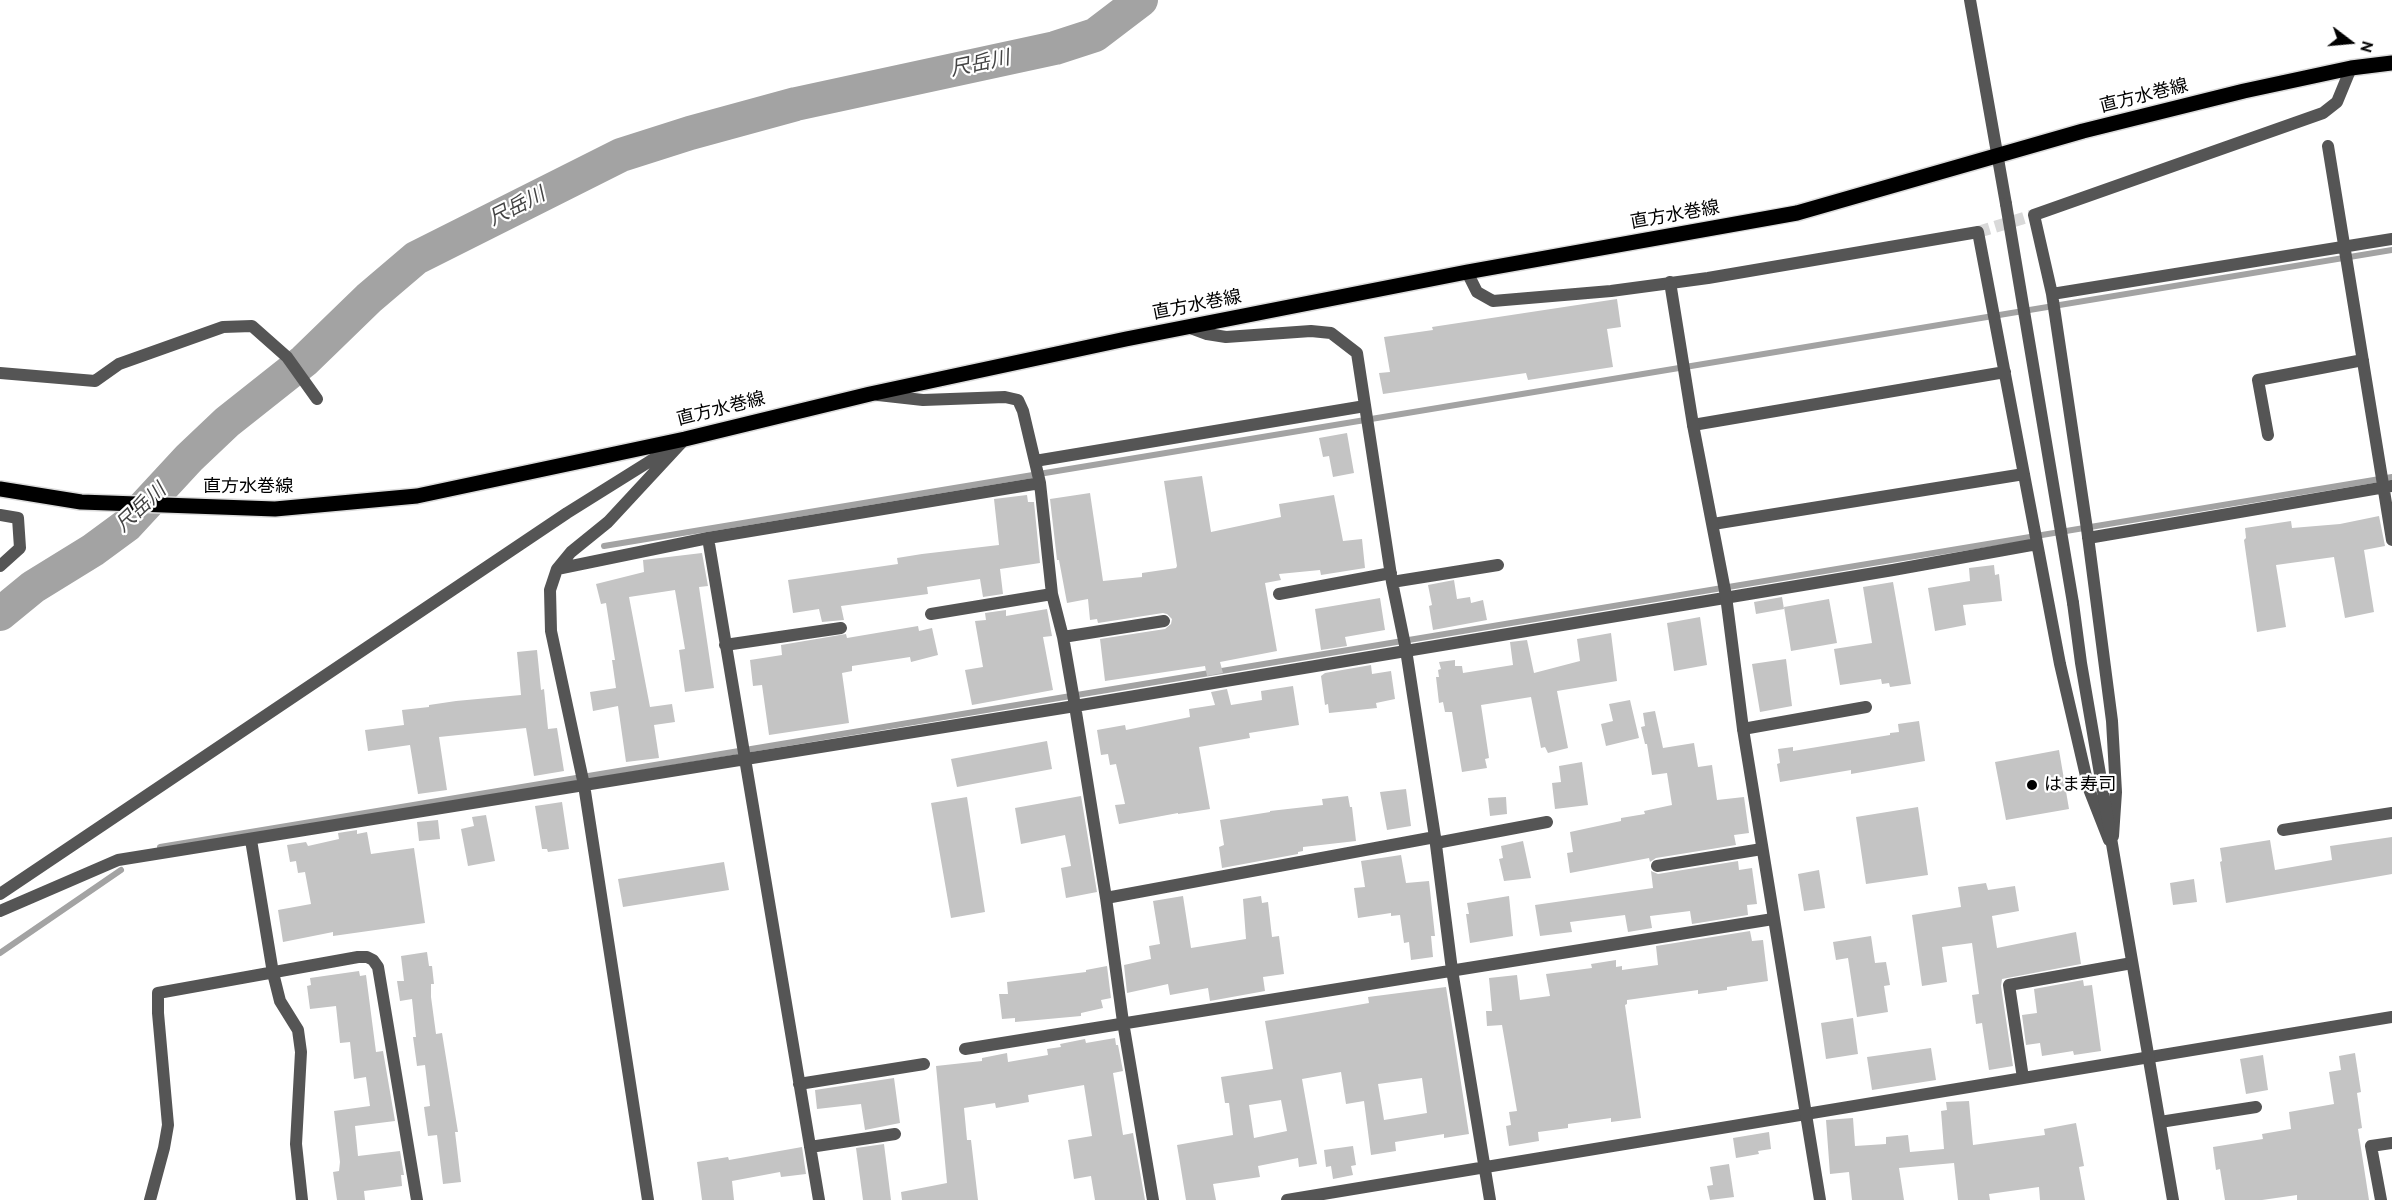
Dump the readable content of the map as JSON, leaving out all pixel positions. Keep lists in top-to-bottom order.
{
  "streets": {
    "main road": ["直方水巻線"]
  },
  "water": ["尺岳川"],
  "places": ["はま寿司"],
  "north": "right"
}
